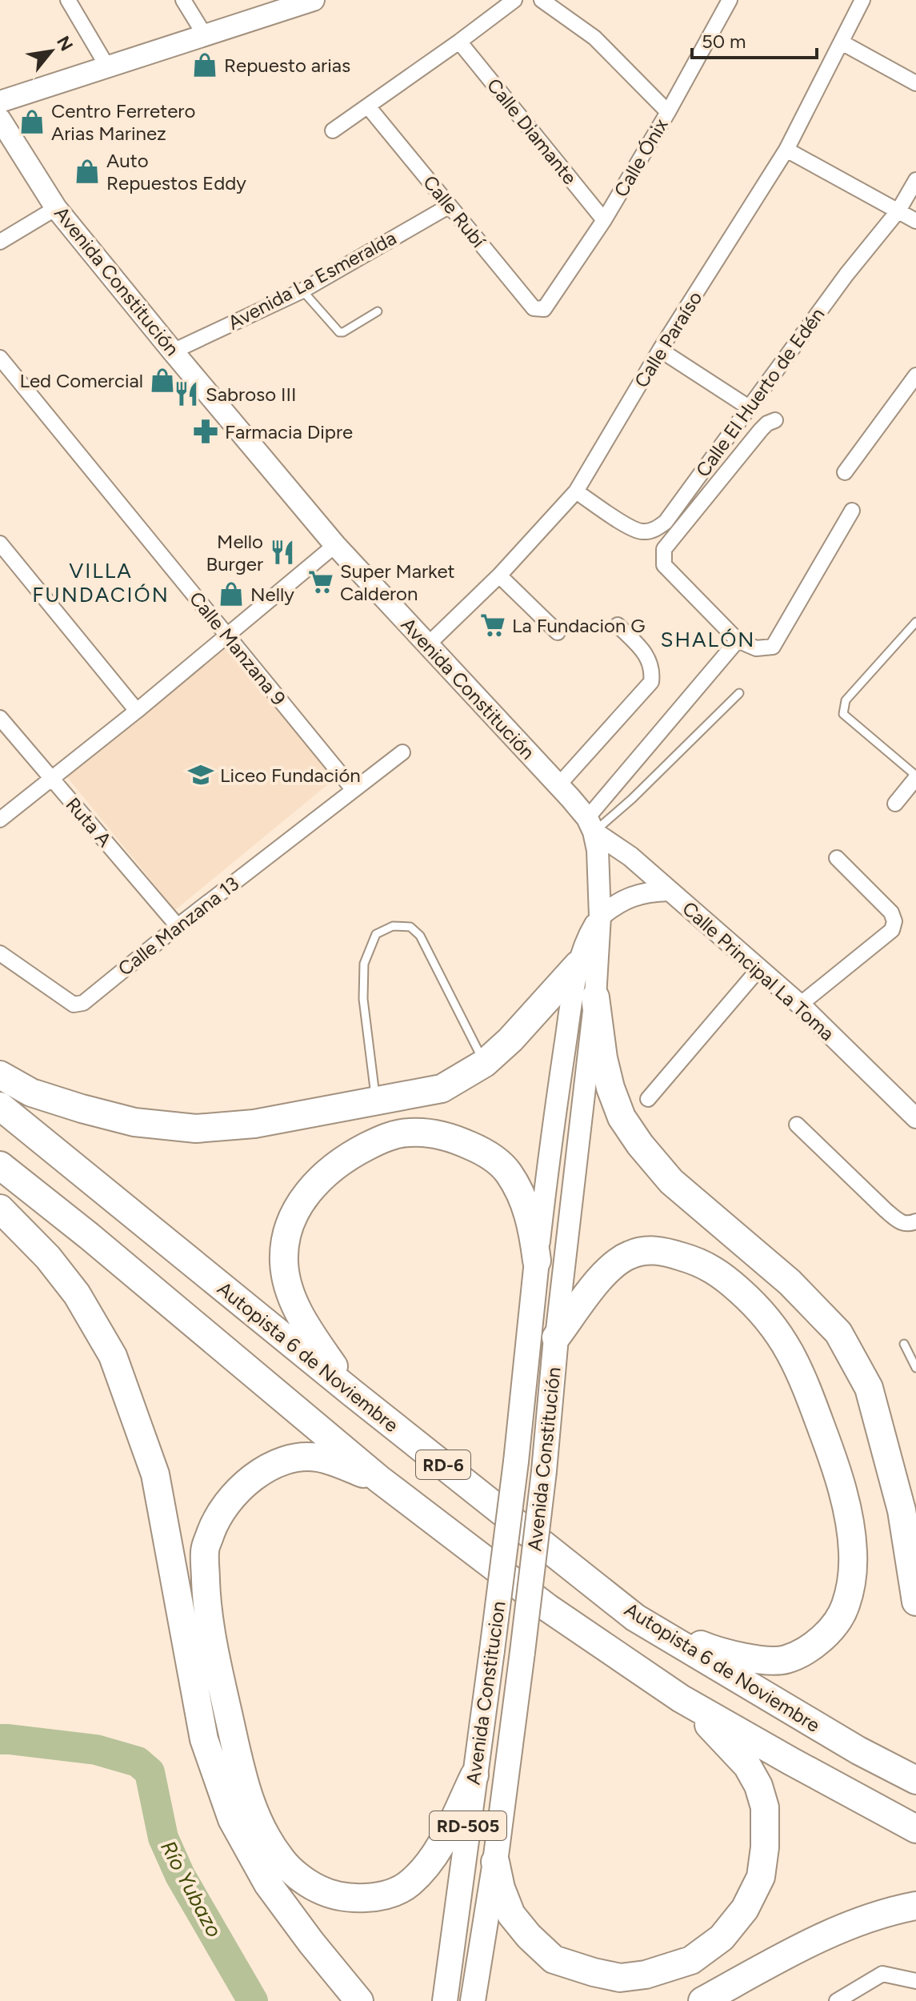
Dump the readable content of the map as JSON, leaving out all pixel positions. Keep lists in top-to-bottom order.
{
  "streets": {
    "highway": ["Autopista 6 de Noviembre", "RD-6"],
    "main road": ["Avenida Constitución", "Avenida Constitucion", "RD-505"],
    "street": [
      "Calle Diamante",
      "Calle Ónix",
      "Calle Rubí",
      "Avenida La Esmeralda",
      "Calle Paraíso",
      "Calle El Huerto de Edén",
      "Calle Manzana 9",
      "Ruta A",
      "Calle Manzana 13",
      "Calle Principal La Toma"
    ]
  },
  "crossings": [
    ["Calle Diamante", "Calle Ónix"],
    ["Calle Ónix", "Calle Rubí"],
    ["Calle Rubí", "Avenida La Esmeralda"],
    ["Avenida La Esmeralda", "Avenida Constitución"],
    ["Avenida Constitución", "Calle Paraíso"],
    ["Avenida Constitución", "Calle Principal La Toma"],
    ["Avenida Constitución", "Avenida Constitucion"],
    ["Calle Paraíso", "Calle El Huerto de Edén"],
    ["Calle Manzana 9", "Calle Manzana 13"],
    ["Ruta A", "Calle Manzana 13"]
  ],
  "districts": ["VILLA FUNDACIÓN", "SHALÓN"],
  "water": ["Río Yubazo"],
  "places": {
    "shop": [
      "Repuesto arias",
      "Centro Ferretero Arias Marinez",
      "Auto Repuestos Eddy",
      "Led Comercial",
      "Nelly"
    ],
    "restaurant": ["Sabroso III", "Mello Burger"],
    "pharmacy": ["Farmacia Dipre"],
    "supermarket": ["Super Market Calderon", "La Fundacion G"],
    "school or university": ["Liceo Fundación"]
  },
  "scale_bar": "50 m",
  "north": "top right"
}
